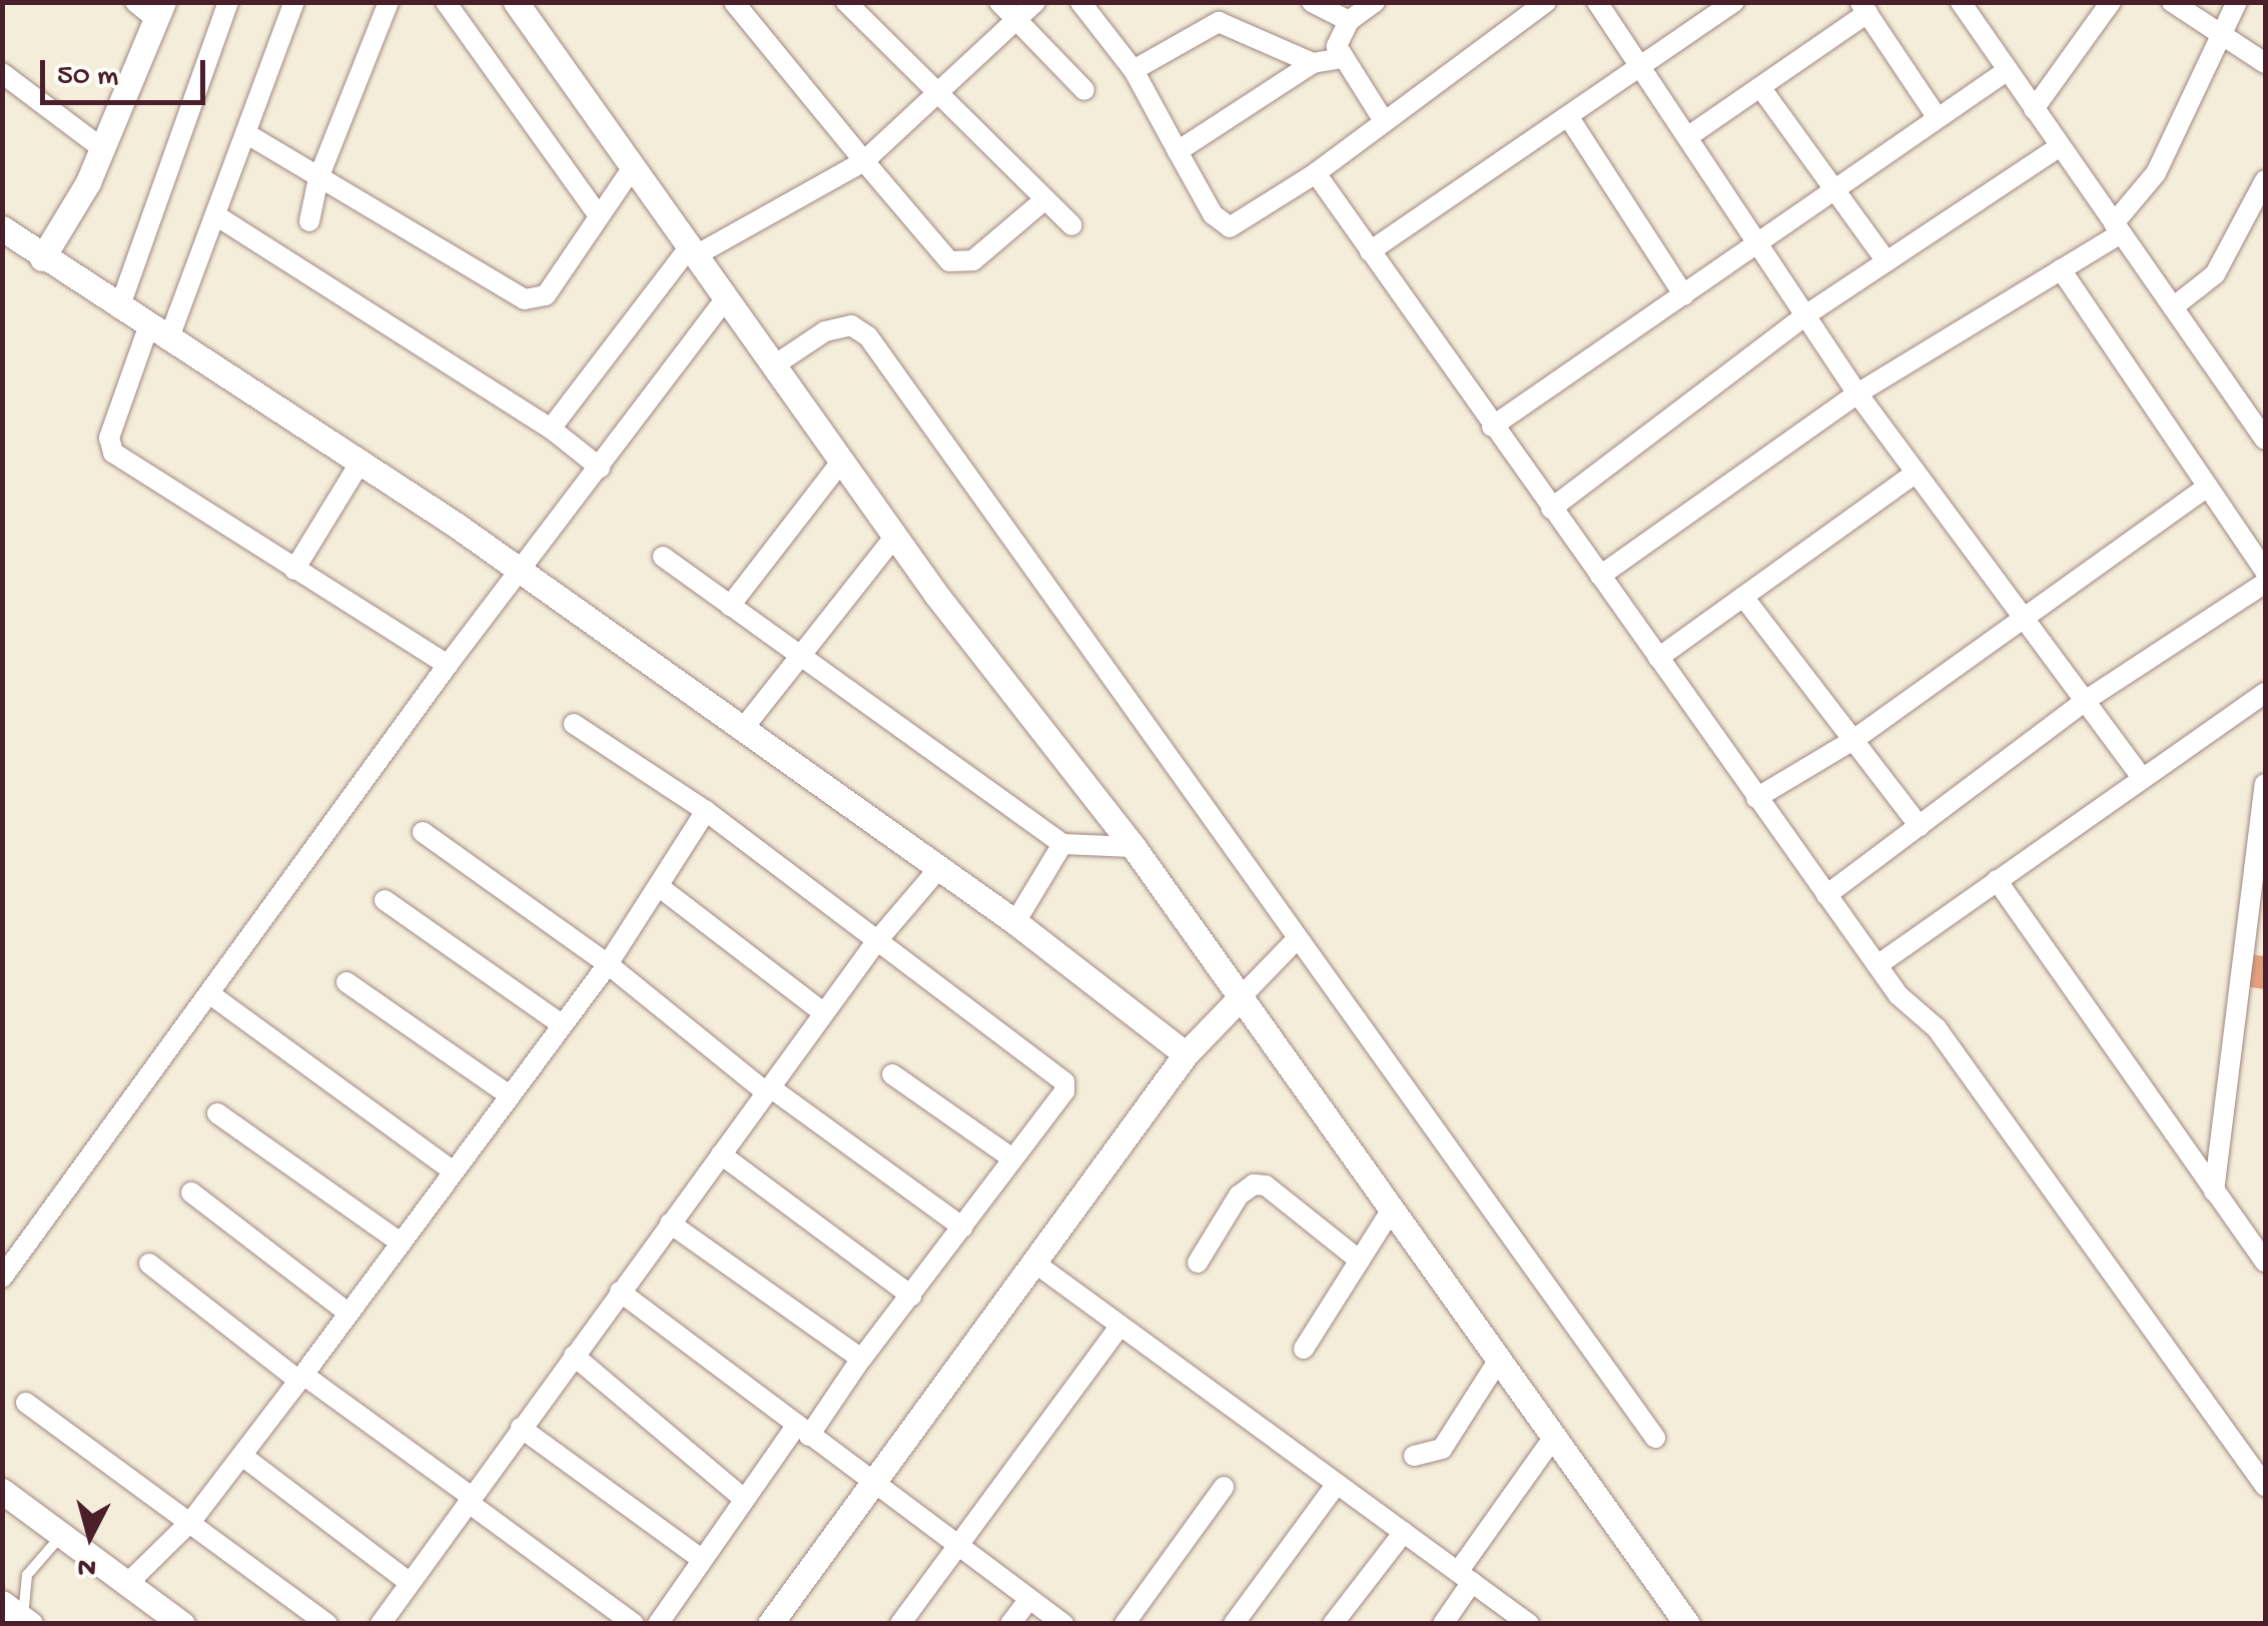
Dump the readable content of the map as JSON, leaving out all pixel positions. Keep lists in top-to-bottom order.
{
  "scale_bar": "50 m",
  "north": "bottom"
}
